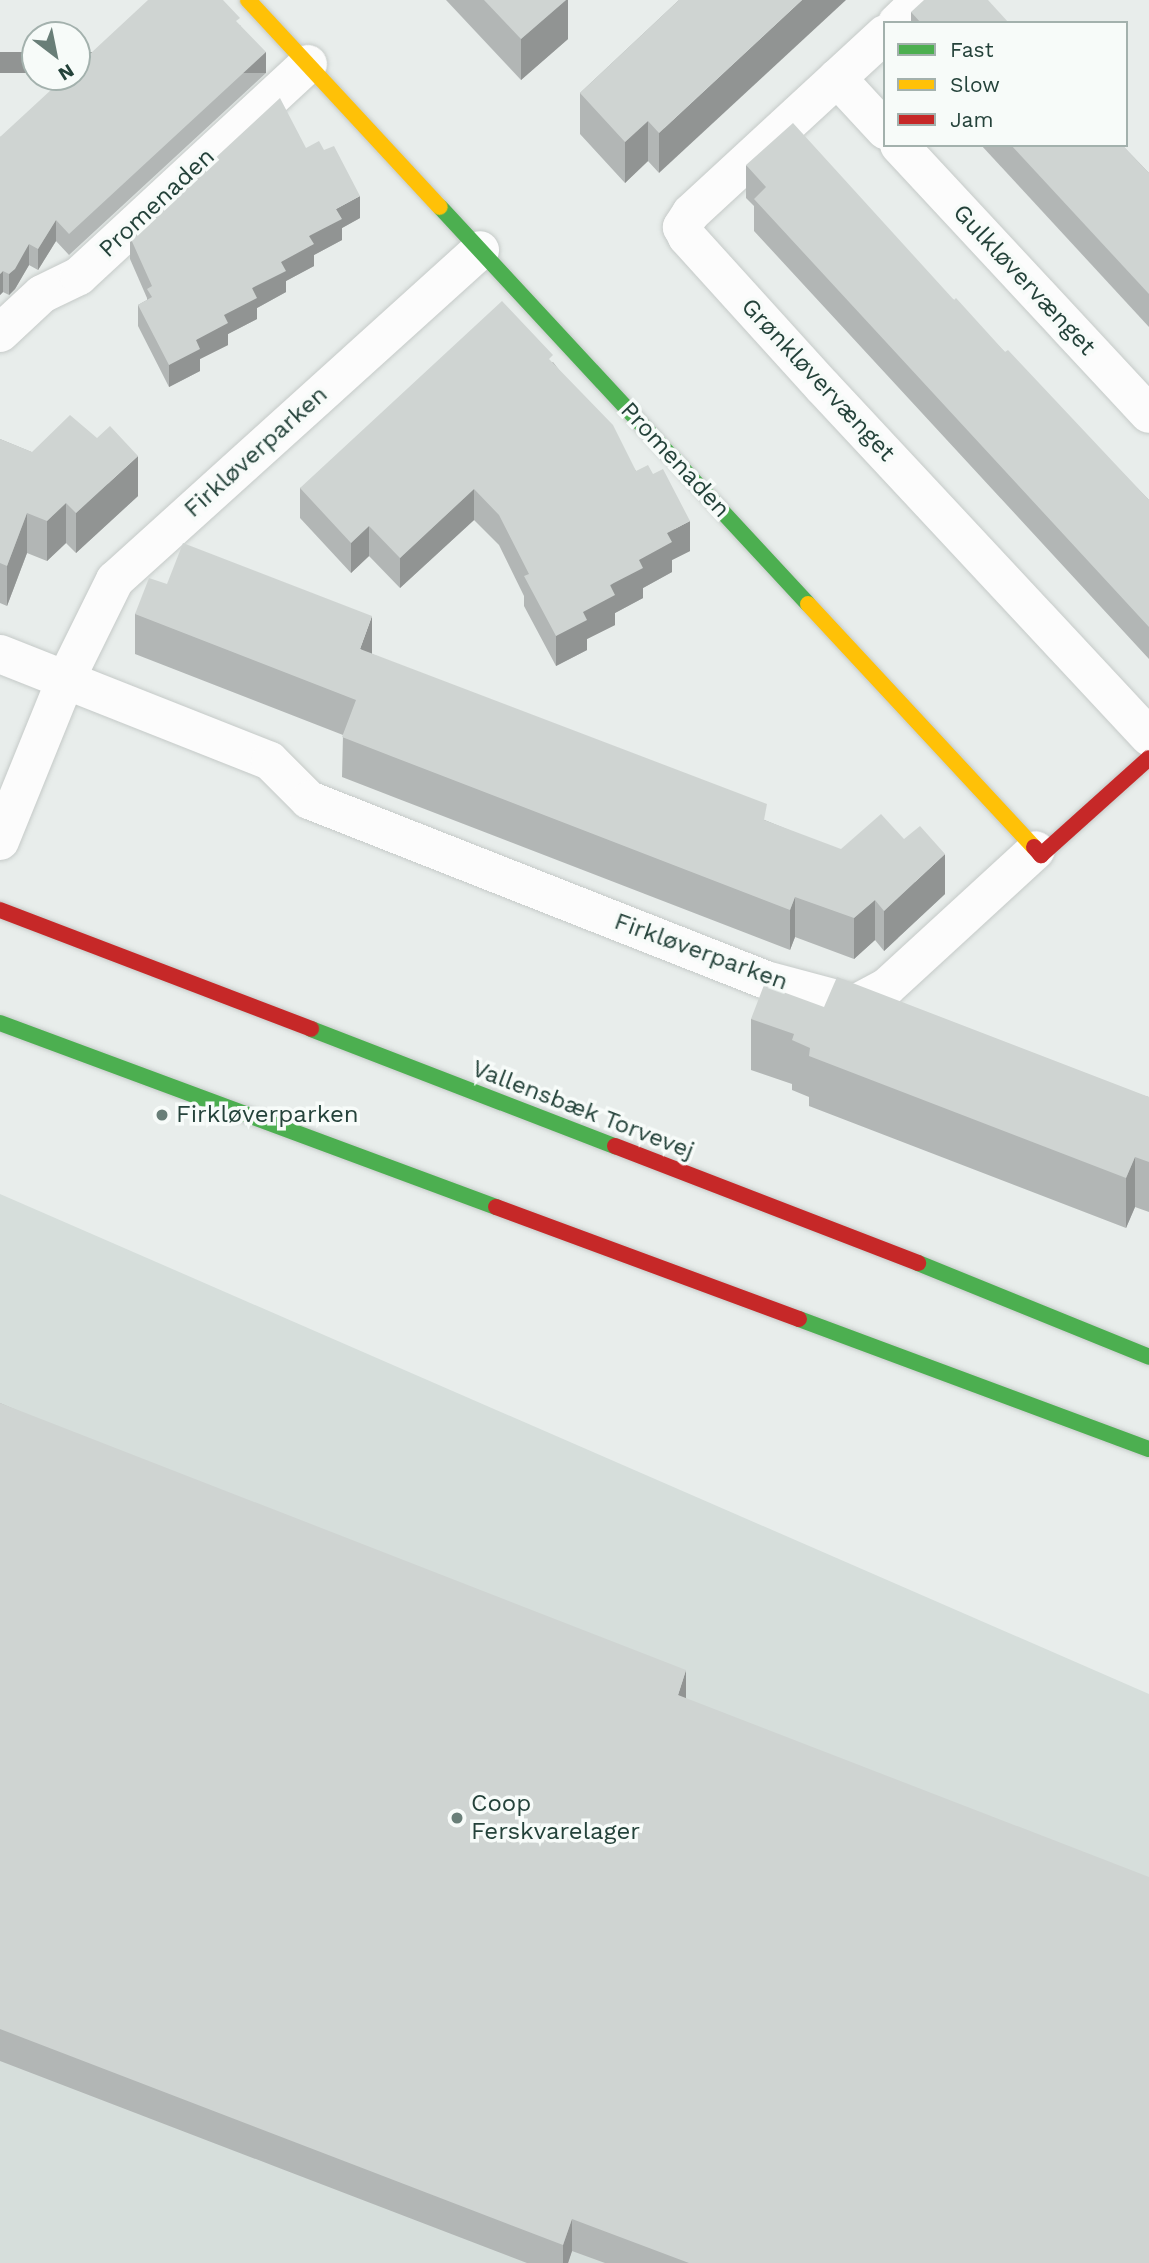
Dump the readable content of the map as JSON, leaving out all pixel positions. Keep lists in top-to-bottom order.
{
  "streets": {
    "street": [
      "Promenaden",
      "Gulkløvervænget",
      "Grønkløvervænget",
      "Firkløverparken",
      "Vallensbæk Torvevej"
    ]
  },
  "crossings": [
    ["Promenaden", "Firkløverparken"]
  ],
  "places": ["Firkløverparken", "Coop Ferskvarelager"],
  "legend": ["Fast", "Slow", "Jam"],
  "north": "bottom right"
}
